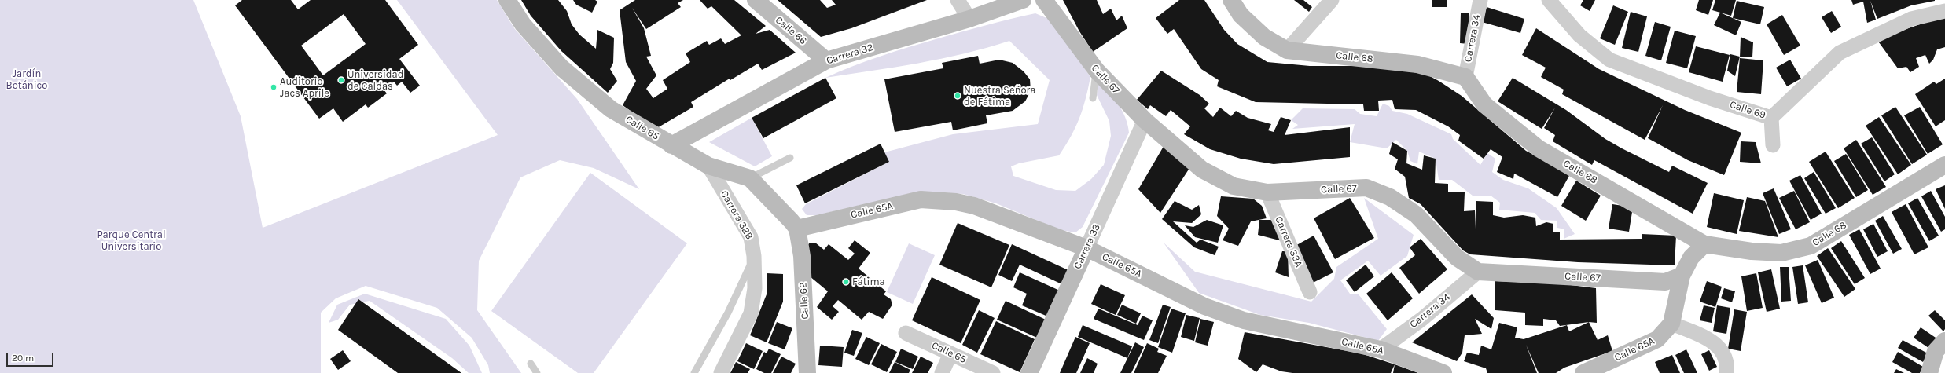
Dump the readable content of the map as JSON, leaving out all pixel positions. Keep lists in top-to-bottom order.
{
  "streets": {
    "street": [
      "Calle 66",
      "Carrera 34",
      "Carrera 32",
      "Calle 68",
      "Calle 67",
      "Calle 69",
      "Calle 65",
      "Calle 65A",
      "Carrera 32B",
      "Carrera 33A",
      "Carrera 33",
      "Calle 62"
    ]
  },
  "crossings": [
    ["Calle 66", "Carrera 32"],
    ["Carrera 34", "Calle 68"],
    ["Carrera 34", "Calle 67"],
    ["Carrera 34", "Calle 65A"],
    ["Carrera 32", "Calle 65"],
    ["Calle 68", "Calle 65A"],
    ["Calle 67", "Calle 65A"],
    ["Calle 67", "Carrera 33A"],
    ["Calle 67", "Carrera 33"],
    ["Calle 65", "Calle 65A"],
    ["Calle 65", "Carrera 32B"],
    ["Calle 65", "Calle 62"],
    ["Calle 65A", "Carrera 33"],
    ["Calle 65A", "Calle 62"]
  ],
  "parks": ["Jardín Botánico", "Parque Central Universitario"],
  "places": [
    "Universidad de Caldas",
    "Auditorio Jacs Aprile",
    "Nuestra Señora de Fátima",
    "Fátima"
  ],
  "scale_bar": "20 m"
}
